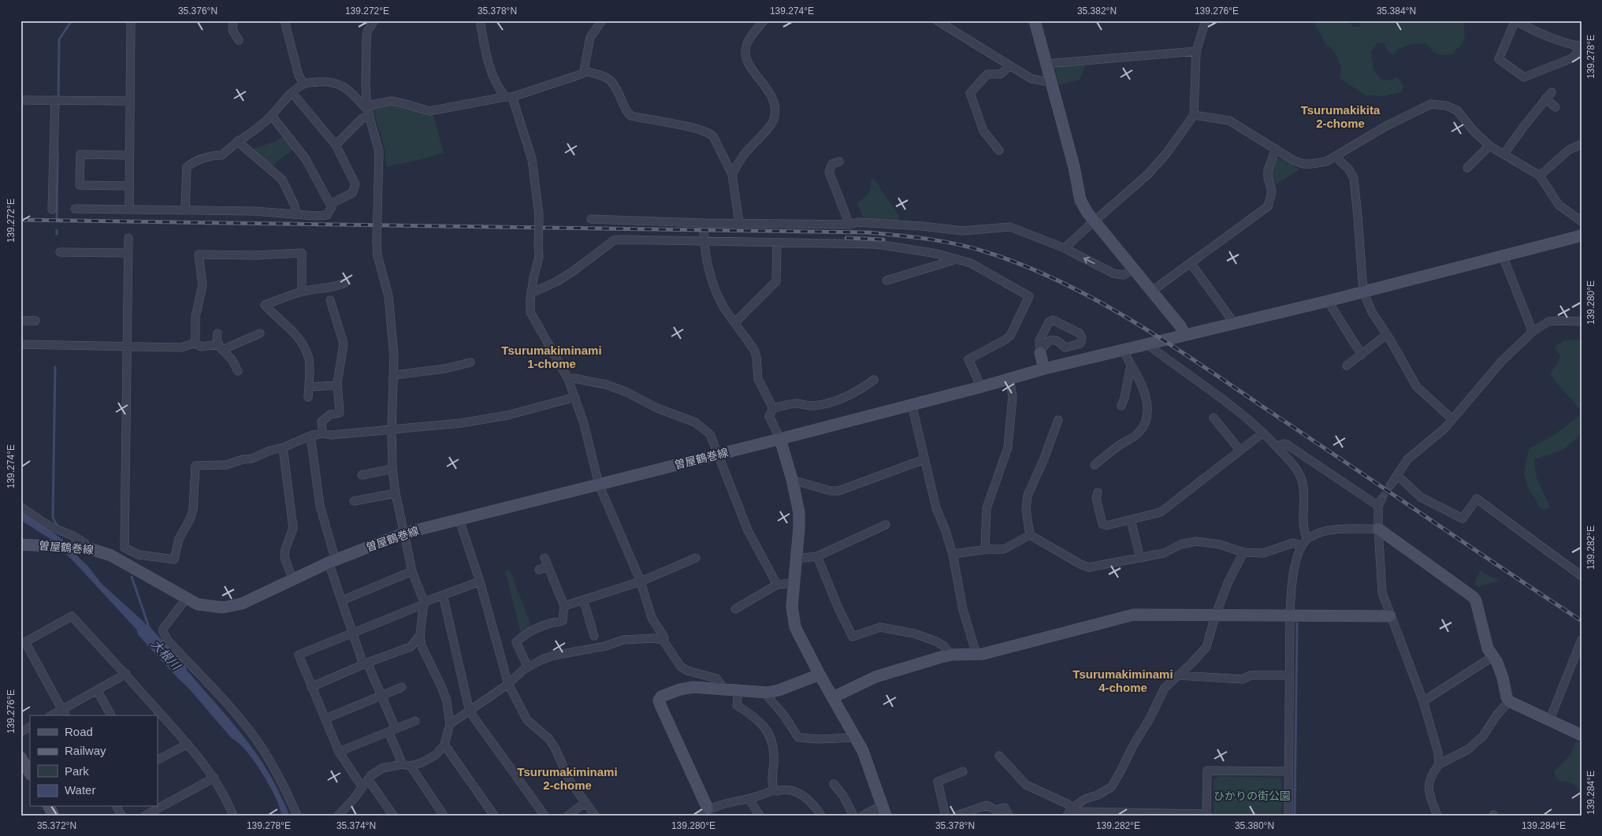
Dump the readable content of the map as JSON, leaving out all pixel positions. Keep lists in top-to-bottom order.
{
  "streets": {
    "main road": ["曽屋鶴巻線"]
  },
  "districts": [
    "Tsurumakikita 2-chome",
    "Tsurumakiminami 1-chome",
    "Tsurumakiminami 4-chome",
    "Tsurumakiminami 2-chome"
  ],
  "water": ["大根川"],
  "parks": ["ひかりの街公園"],
  "legend": [
    "Road",
    "Railway",
    "Park",
    "Water"
  ],
  "coordinates": [
    "35.376°N",
    "139.272°E",
    "35.378°N",
    "139.274°E",
    "35.382°N",
    "139.276°E",
    "35.384°N",
    "139.278°E",
    "139.280°E",
    "139.282°E",
    "139.284°E",
    "35.372°N",
    "35.374°N",
    "35.380°N"
  ]
}
